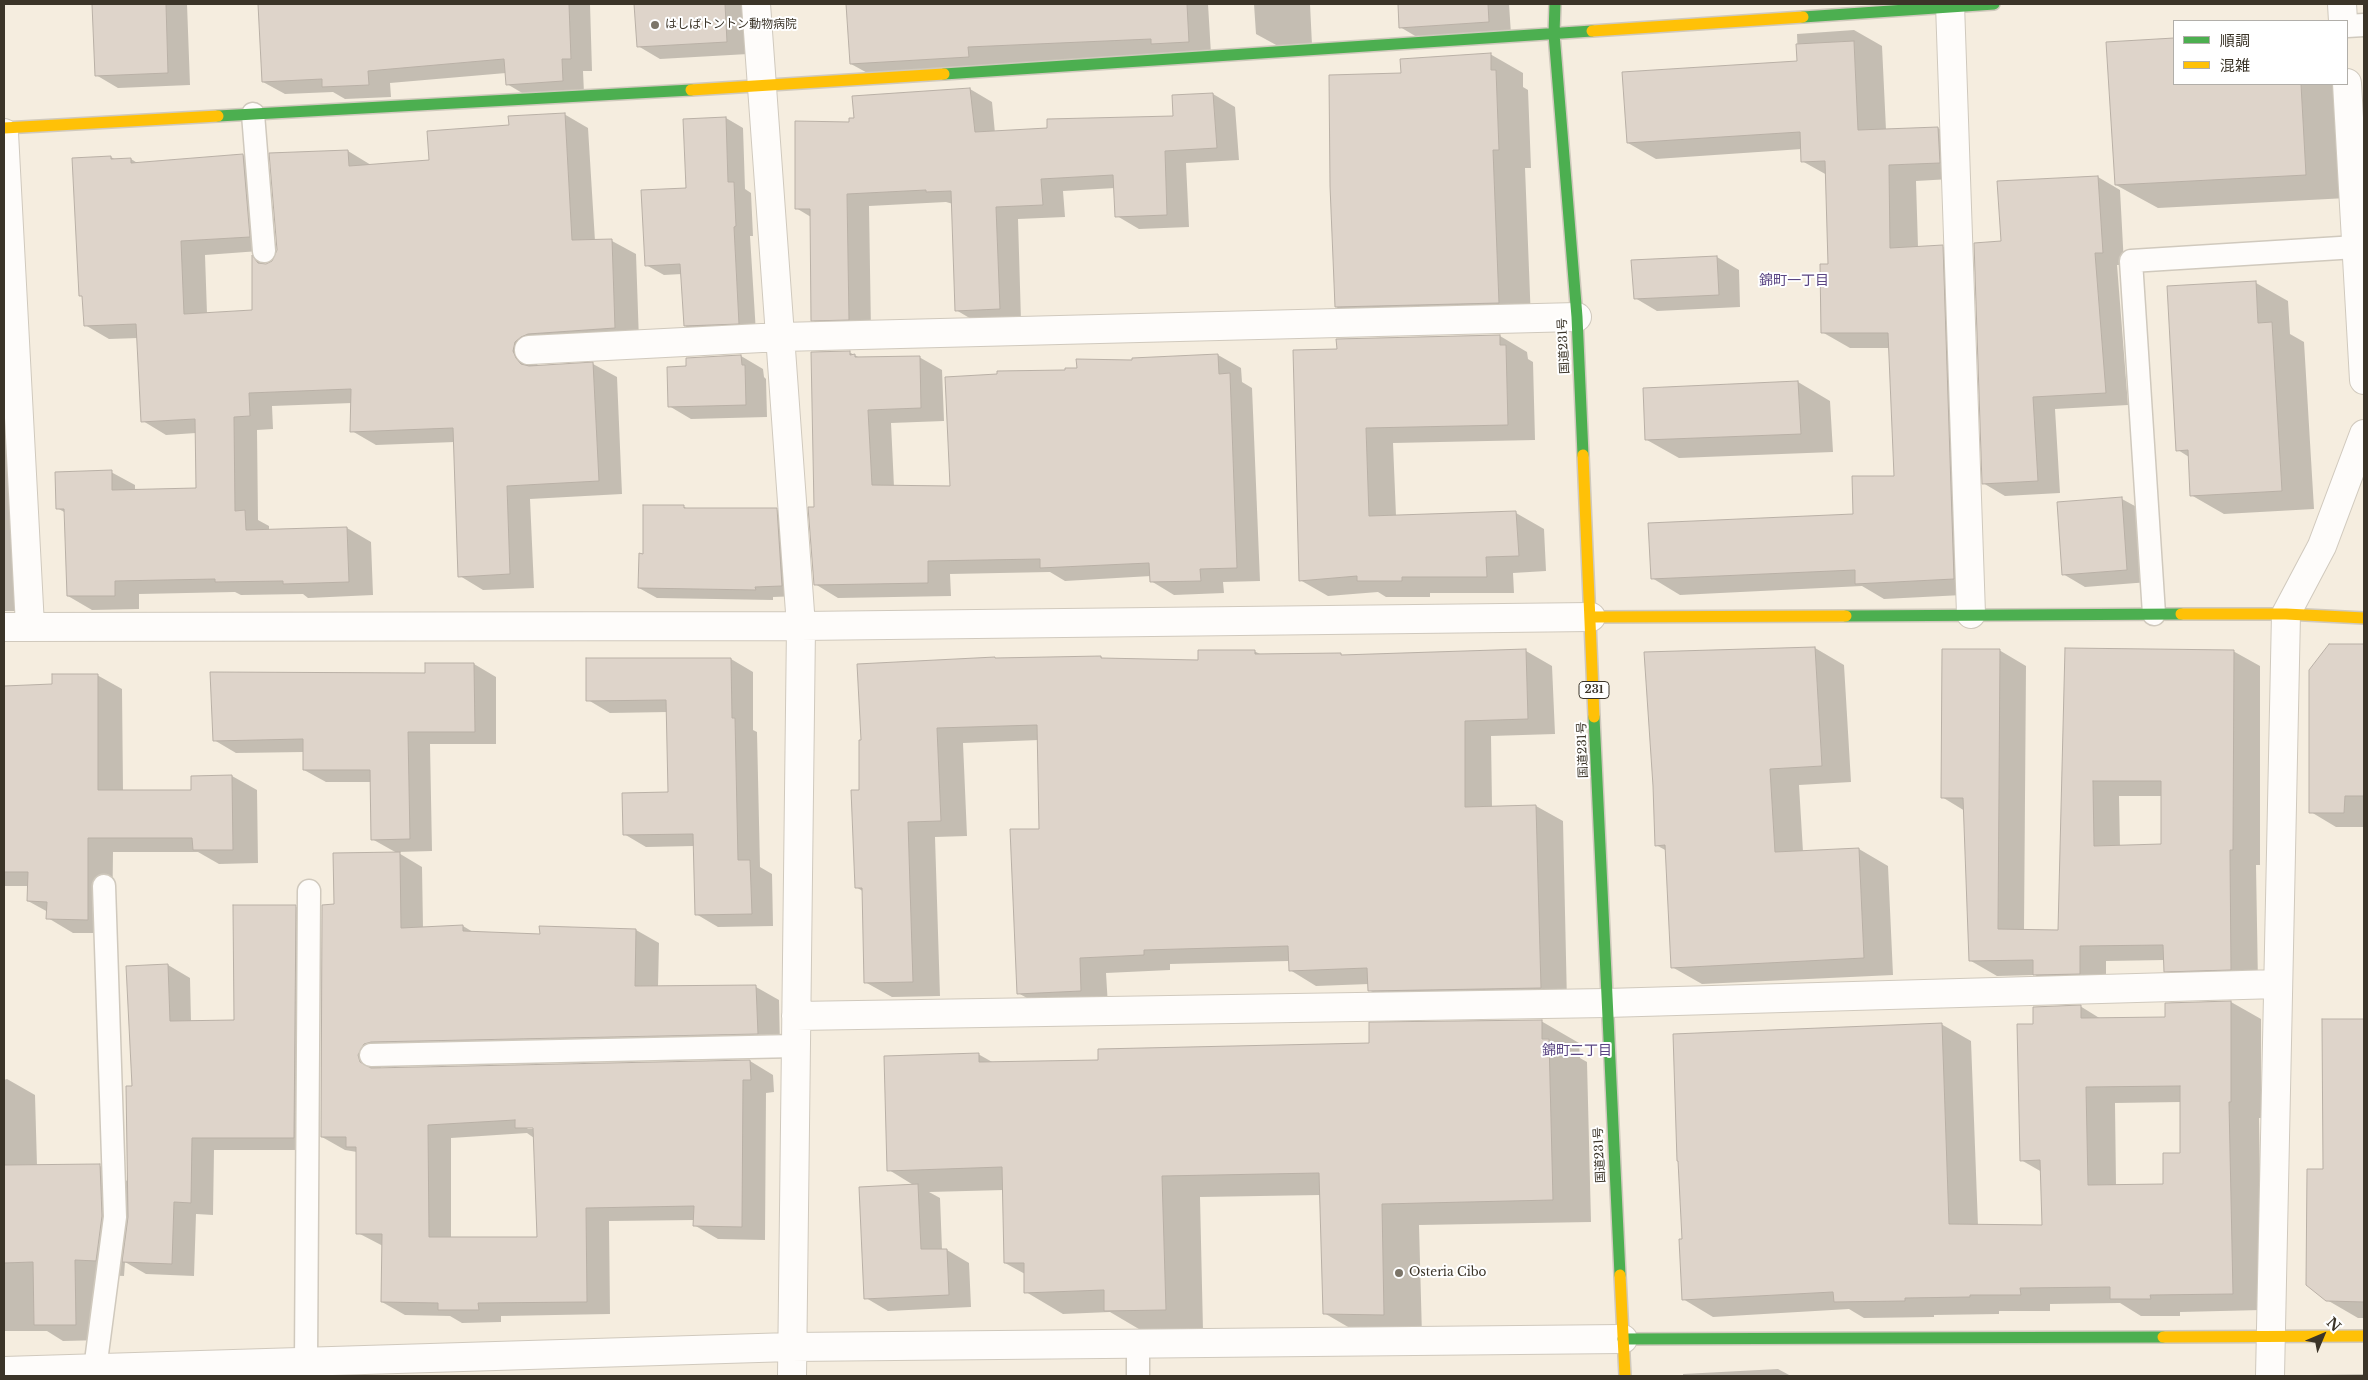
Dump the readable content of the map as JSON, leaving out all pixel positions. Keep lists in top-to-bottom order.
{
  "streets": {
    "main road": ["国道231号", "231"]
  },
  "districts": ["錦町一丁目", "錦町二丁目"],
  "places": ["はしばトントン動物病院", "Osteria Cibo"],
  "legend": ["順調", "混雑"],
  "north": "top right"
}
